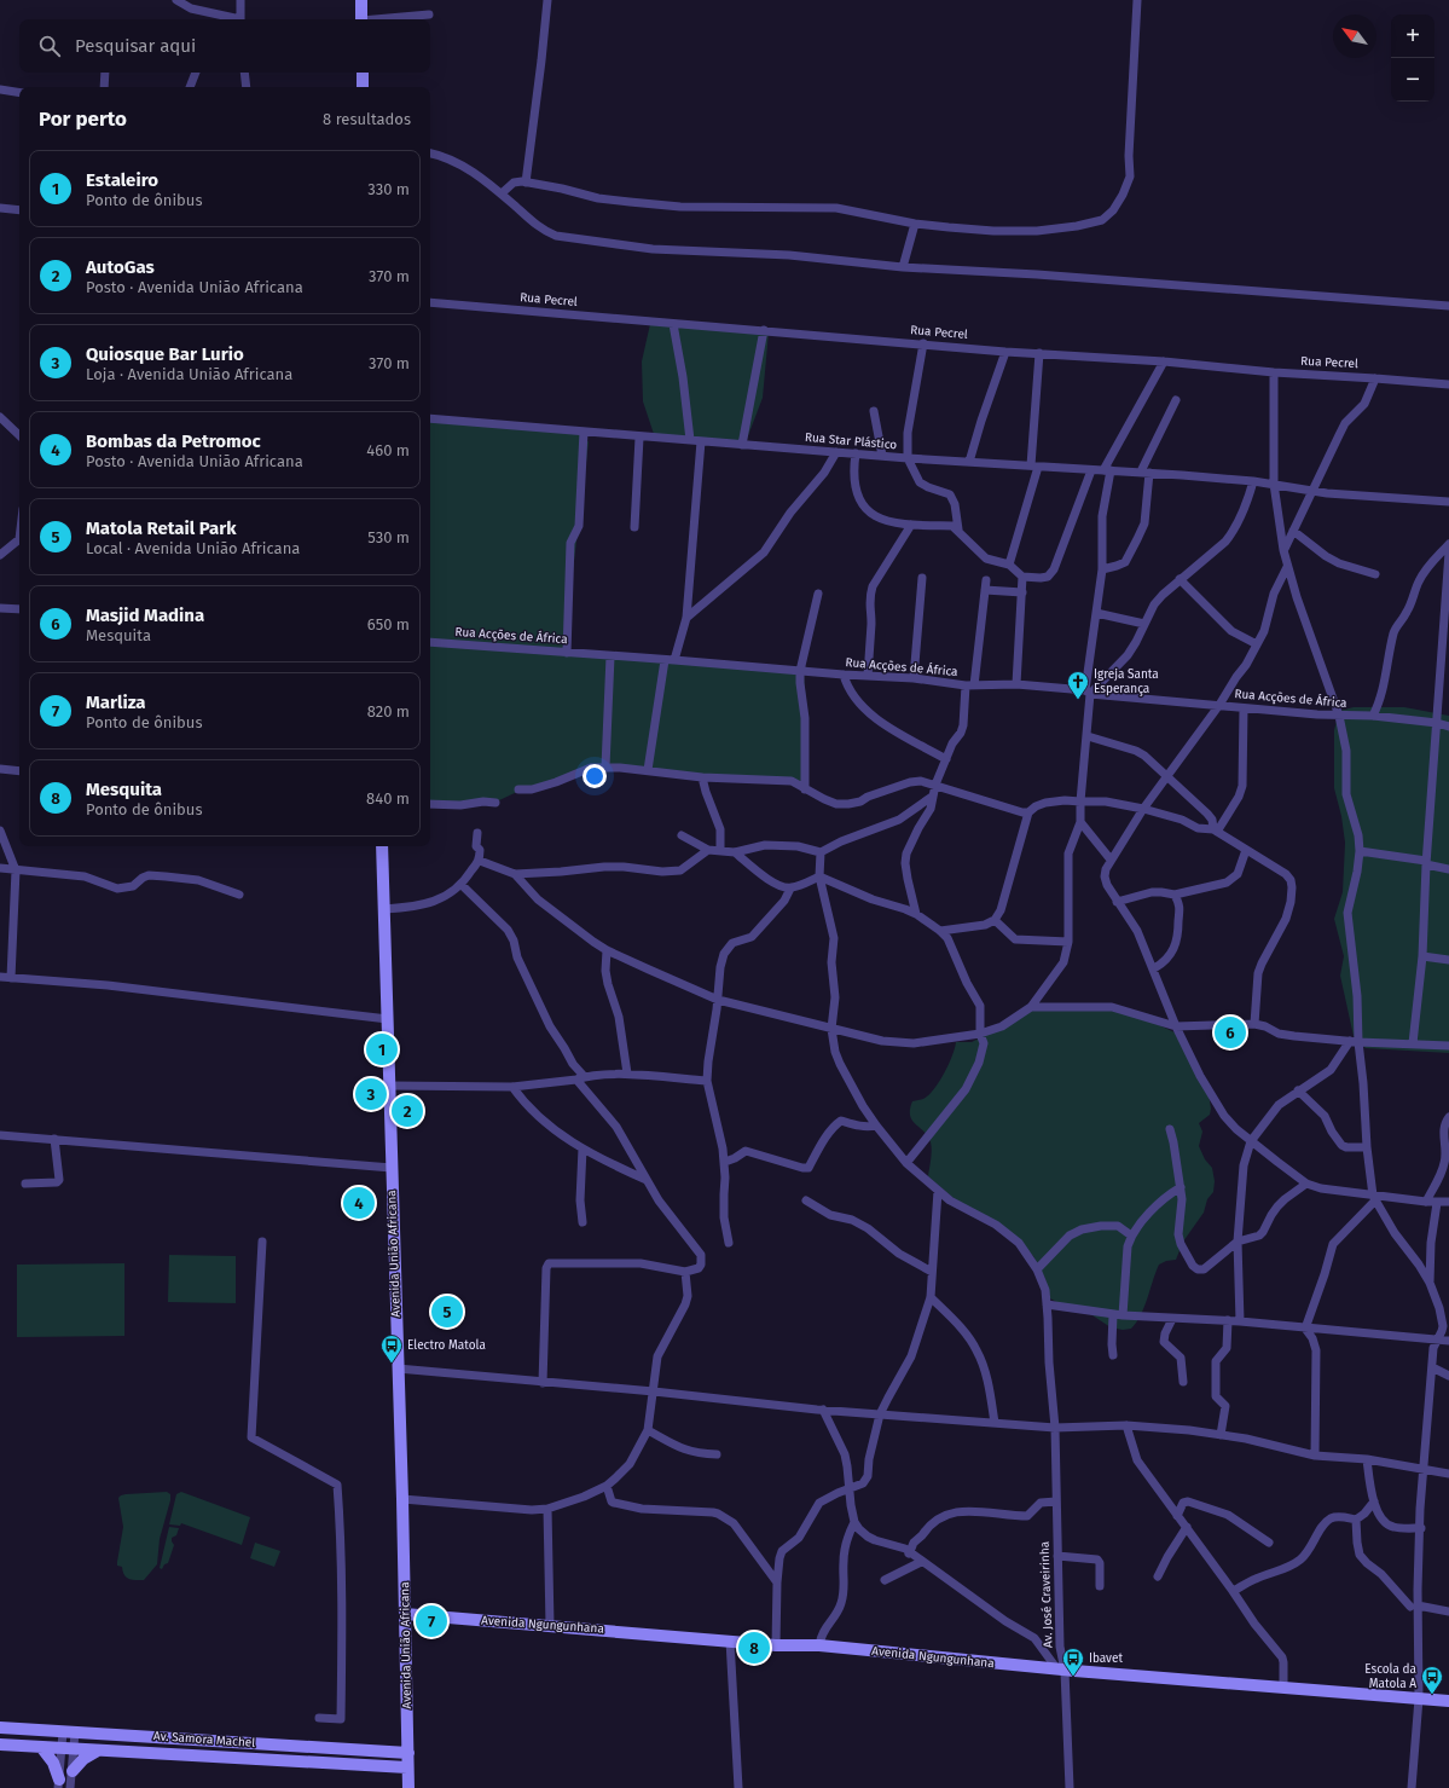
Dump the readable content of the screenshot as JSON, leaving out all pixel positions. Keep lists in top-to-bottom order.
{
  "streets": {
    "main road": ["Avenida União Africana", "Avenida Ngungunhana", "Av. Samora Machel"],
    "street": [
      "Rua Pecrel",
      "Rua Star Plástico",
      "Rua Acções de África",
      "Av. José Craveirinha"
    ]
  },
  "crossings": [
    ["Avenida União Africana", "Avenida Ngungunhana"],
    ["Avenida União Africana", "Av. Samora Machel"],
    ["Av. José Craveirinha", "Avenida Ngungunhana"]
  ],
  "places": {
    "church": ["Igreja Santa Esperança"],
    "bus stop": ["Electro Matola", "Ibavet", "Escola da Matola A"]
  },
  "north": "top left",
  "page": {
    "map_buttons": ["+", "−"],
    "search": "Pesquisar aqui",
    "heading": ["Por perto", "8 resultados"],
    "list": [
      {
        "mark": "1",
        "name": "Estaleiro",
        "note": "Ponto de ônibus",
        "value": "330 m"
      },
      {
        "mark": "2",
        "name": "AutoGas",
        "note": "Posto · Avenida União Africana",
        "value": "370 m"
      },
      {
        "mark": "3",
        "name": "Quiosque Bar Lurio",
        "note": "Loja · Avenida União Africana",
        "value": "370 m"
      },
      {
        "mark": "4",
        "name": "Bombas da Petromoc",
        "note": "Posto · Avenida União Africana",
        "value": "460 m"
      },
      {
        "mark": "5",
        "name": "Matola Retail Park",
        "note": "Local · Avenida União Africana",
        "value": "530 m"
      },
      {
        "mark": "6",
        "name": "Masjid Madina",
        "note": "Mesquita",
        "value": "650 m"
      },
      {
        "mark": "7",
        "name": "Marliza",
        "note": "Ponto de ônibus",
        "value": "820 m"
      },
      {
        "mark": "8",
        "name": "Mesquita",
        "note": "Ponto de ônibus",
        "value": "840 m"
      }
    ],
    "pins": [
      "6",
      "1",
      "3",
      "2",
      "4",
      "5",
      "7",
      "8"
    ]
  }
}
